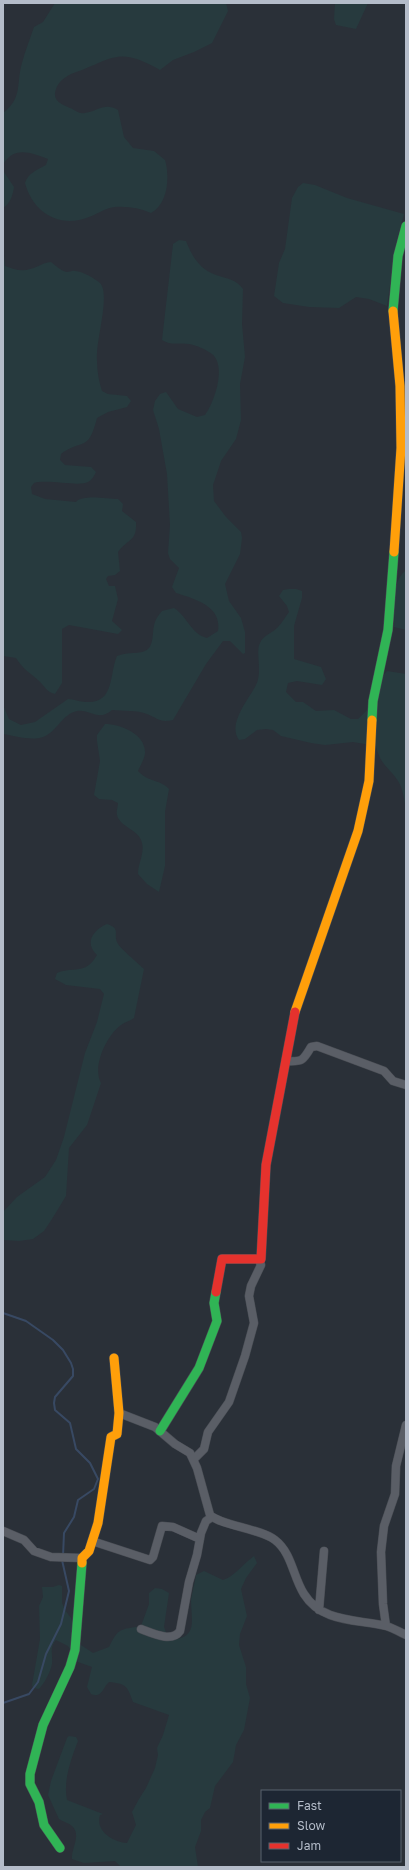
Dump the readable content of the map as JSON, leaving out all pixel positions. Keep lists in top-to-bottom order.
{
  "legend": ["Fast", "Slow", "Jam"]
}
